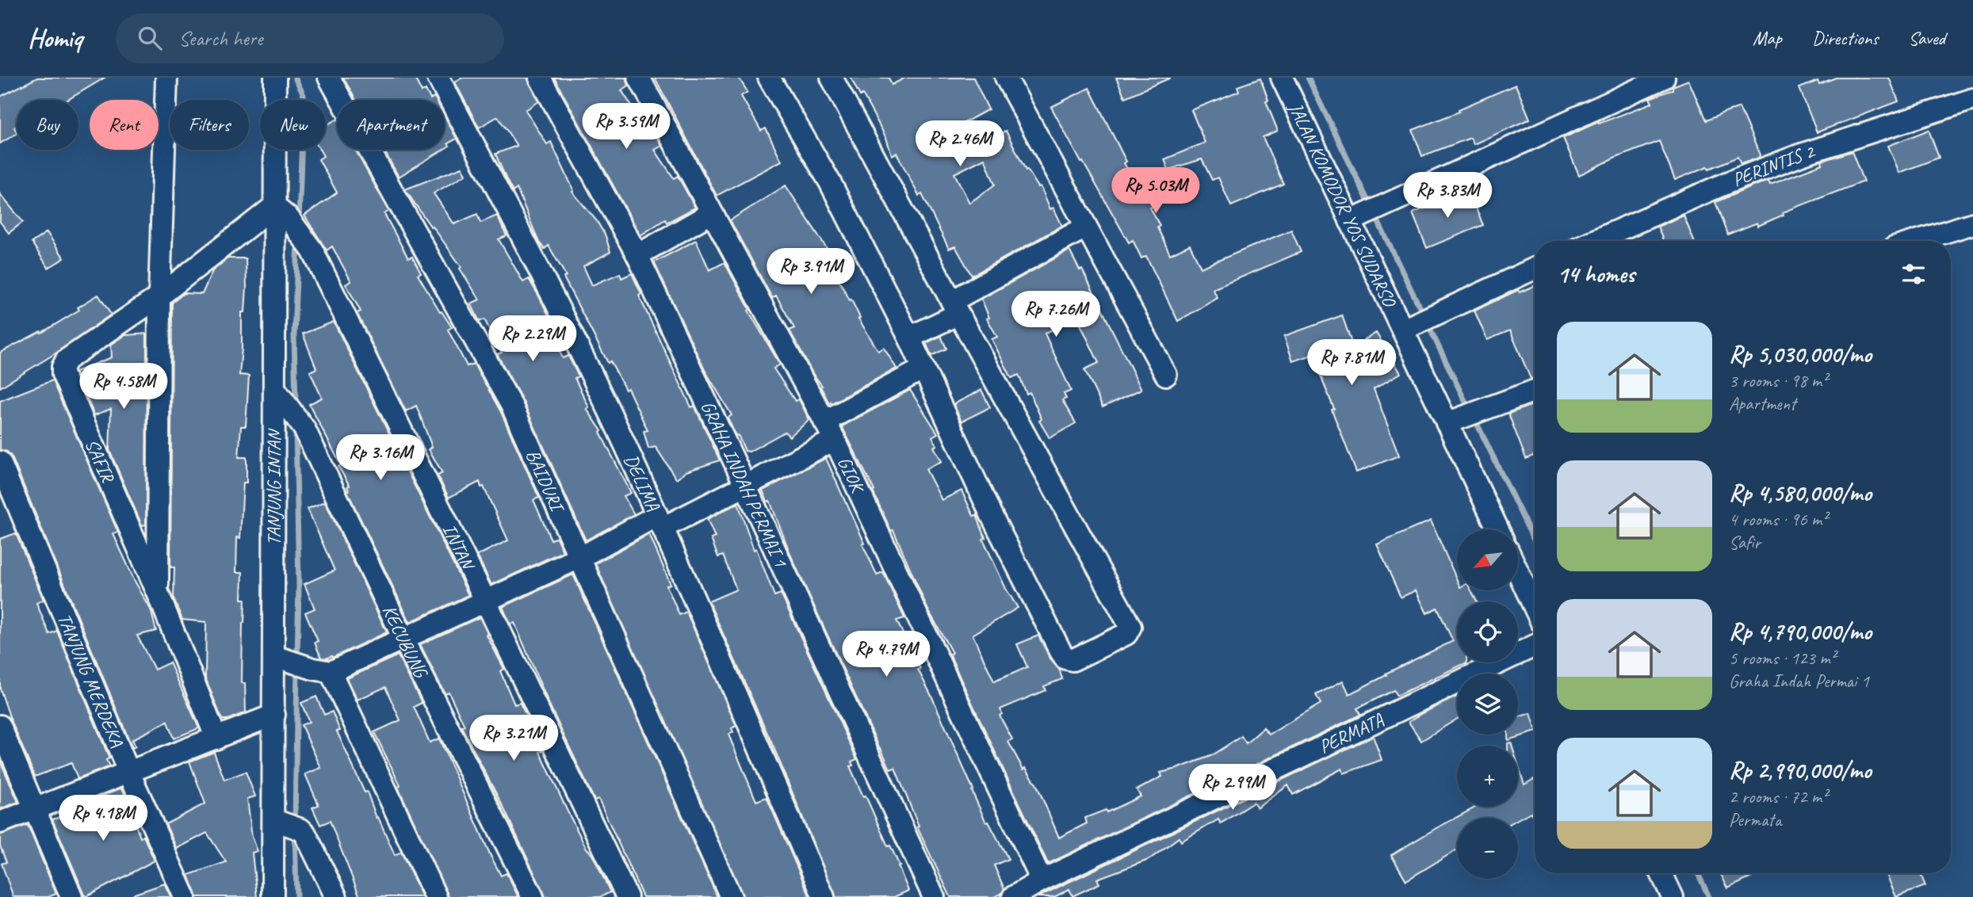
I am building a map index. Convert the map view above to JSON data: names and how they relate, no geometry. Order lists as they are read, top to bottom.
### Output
{
  "streets": {
    "street": [
      "PERINTIS 2",
      "JALAN KOMODOR YOS SUDARSO",
      "SAFIR",
      "GIOK",
      "BAIDURI",
      "DELIMA",
      "GRAHA INDAH PERMAI 1",
      "TANJUNG INTAN",
      "INTAN",
      "KECUBUNG",
      "TANJUNG MERDEKA",
      "PERMATA"
    ]
  },
  "crossings": [
    ["SAFIR", "TANJUNG INTAN"],
    ["SAFIR", "INTAN"],
    ["GIOK", "PERMATA"],
    ["TANJUNG INTAN", "INTAN"],
    ["TANJUNG INTAN", "KECUBUNG"]
  ],
  "north": "bottom left",
  "page": {
    "header": "Homiq",
    "search": "Search here",
    "nav": ["Map", "Directions", "Saved"],
    "chip": [
      "Buy",
      "Rent",
      "Filters",
      "New",
      "Apartment"
    ],
    "price": [
      "Rp 3.59M",
      "Rp 2.46M",
      "Rp 5.03M",
      "Rp 3.83M",
      "Rp 3.91M",
      "Rp 7.26M",
      "Rp 2.29M",
      "Rp 7.81M",
      "Rp 4.58M",
      "Rp 3.16M",
      "Rp 4.79M",
      "Rp 3.21M",
      "Rp 2.99M",
      "Rp 4.18M"
    ],
    "heading": "14 homes",
    "list": [
      {
        "name": "Rp 5,030,000/mo",
        "note": "3 rooms · 98 m² · Apartment"
      },
      {
        "name": "Rp 4,580,000/mo",
        "note": "4 rooms · 96 m² · Safir"
      },
      {
        "name": "Rp 4,790,000/mo",
        "note": "5 rooms · 123 m² · Graha Indah Permai 1"
      },
      {
        "name": "Rp 2,990,000/mo",
        "note": "2 rooms · 72 m² · Permata"
      }
    ],
    "map_buttons": ["+", "−"]
  }
}
